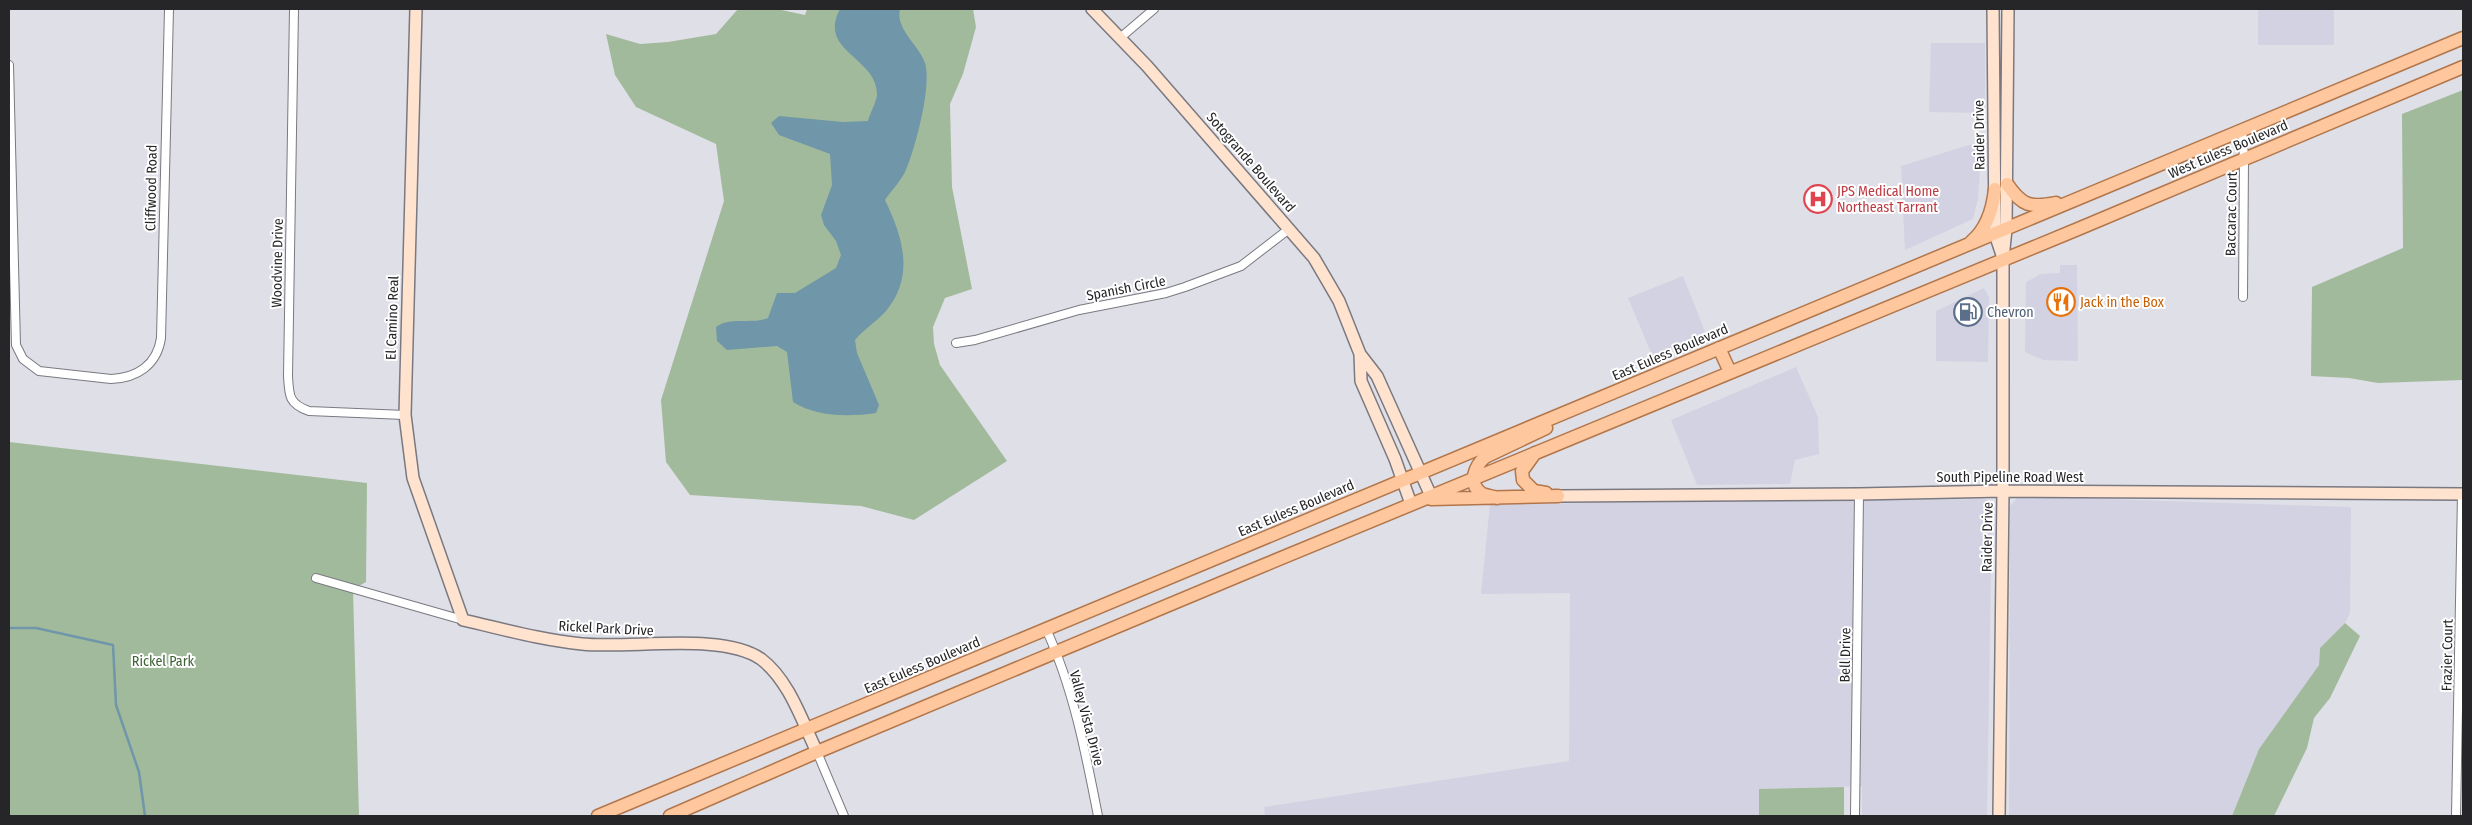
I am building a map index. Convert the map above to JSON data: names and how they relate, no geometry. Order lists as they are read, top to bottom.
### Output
{
  "streets": {
    "main road": ["West Euless Boulevard", "East Euless Boulevard"],
    "street": [
      "Raider Drive",
      "Sotogrande Boulevard",
      "Cliffwood Road",
      "Baccarac Court",
      "Woodvine Drive",
      "Spanish Circle",
      "El Camino Real",
      "South Pipeline Road West",
      "Rickel Park Drive",
      "Bell Drive",
      "Frazier Court",
      "Valley Vista Drive"
    ]
  },
  "crossings": [
    ["Raider Drive", "West Euless Boulevard"],
    ["Raider Drive", "East Euless Boulevard"],
    ["Raider Drive", "South Pipeline Road West"],
    ["West Euless Boulevard", "Baccarac Court"],
    ["West Euless Boulevard", "East Euless Boulevard"],
    ["Sotogrande Boulevard", "Spanish Circle"],
    ["Sotogrande Boulevard", "East Euless Boulevard"],
    ["Woodvine Drive", "El Camino Real"],
    ["El Camino Real", "Rickel Park Drive"],
    ["East Euless Boulevard", "Rickel Park Drive"],
    ["East Euless Boulevard", "Valley Vista Drive"],
    ["South Pipeline Road West", "Bell Drive"],
    ["South Pipeline Road West", "Frazier Court"]
  ],
  "parks": ["Rickel Park"],
  "places": {
    "hospital": ["JPS Medical Home Northeast Tarrant"],
    "restaurant": ["Jack in the Box"],
    "fuel station": ["Chevron"]
  }
}
